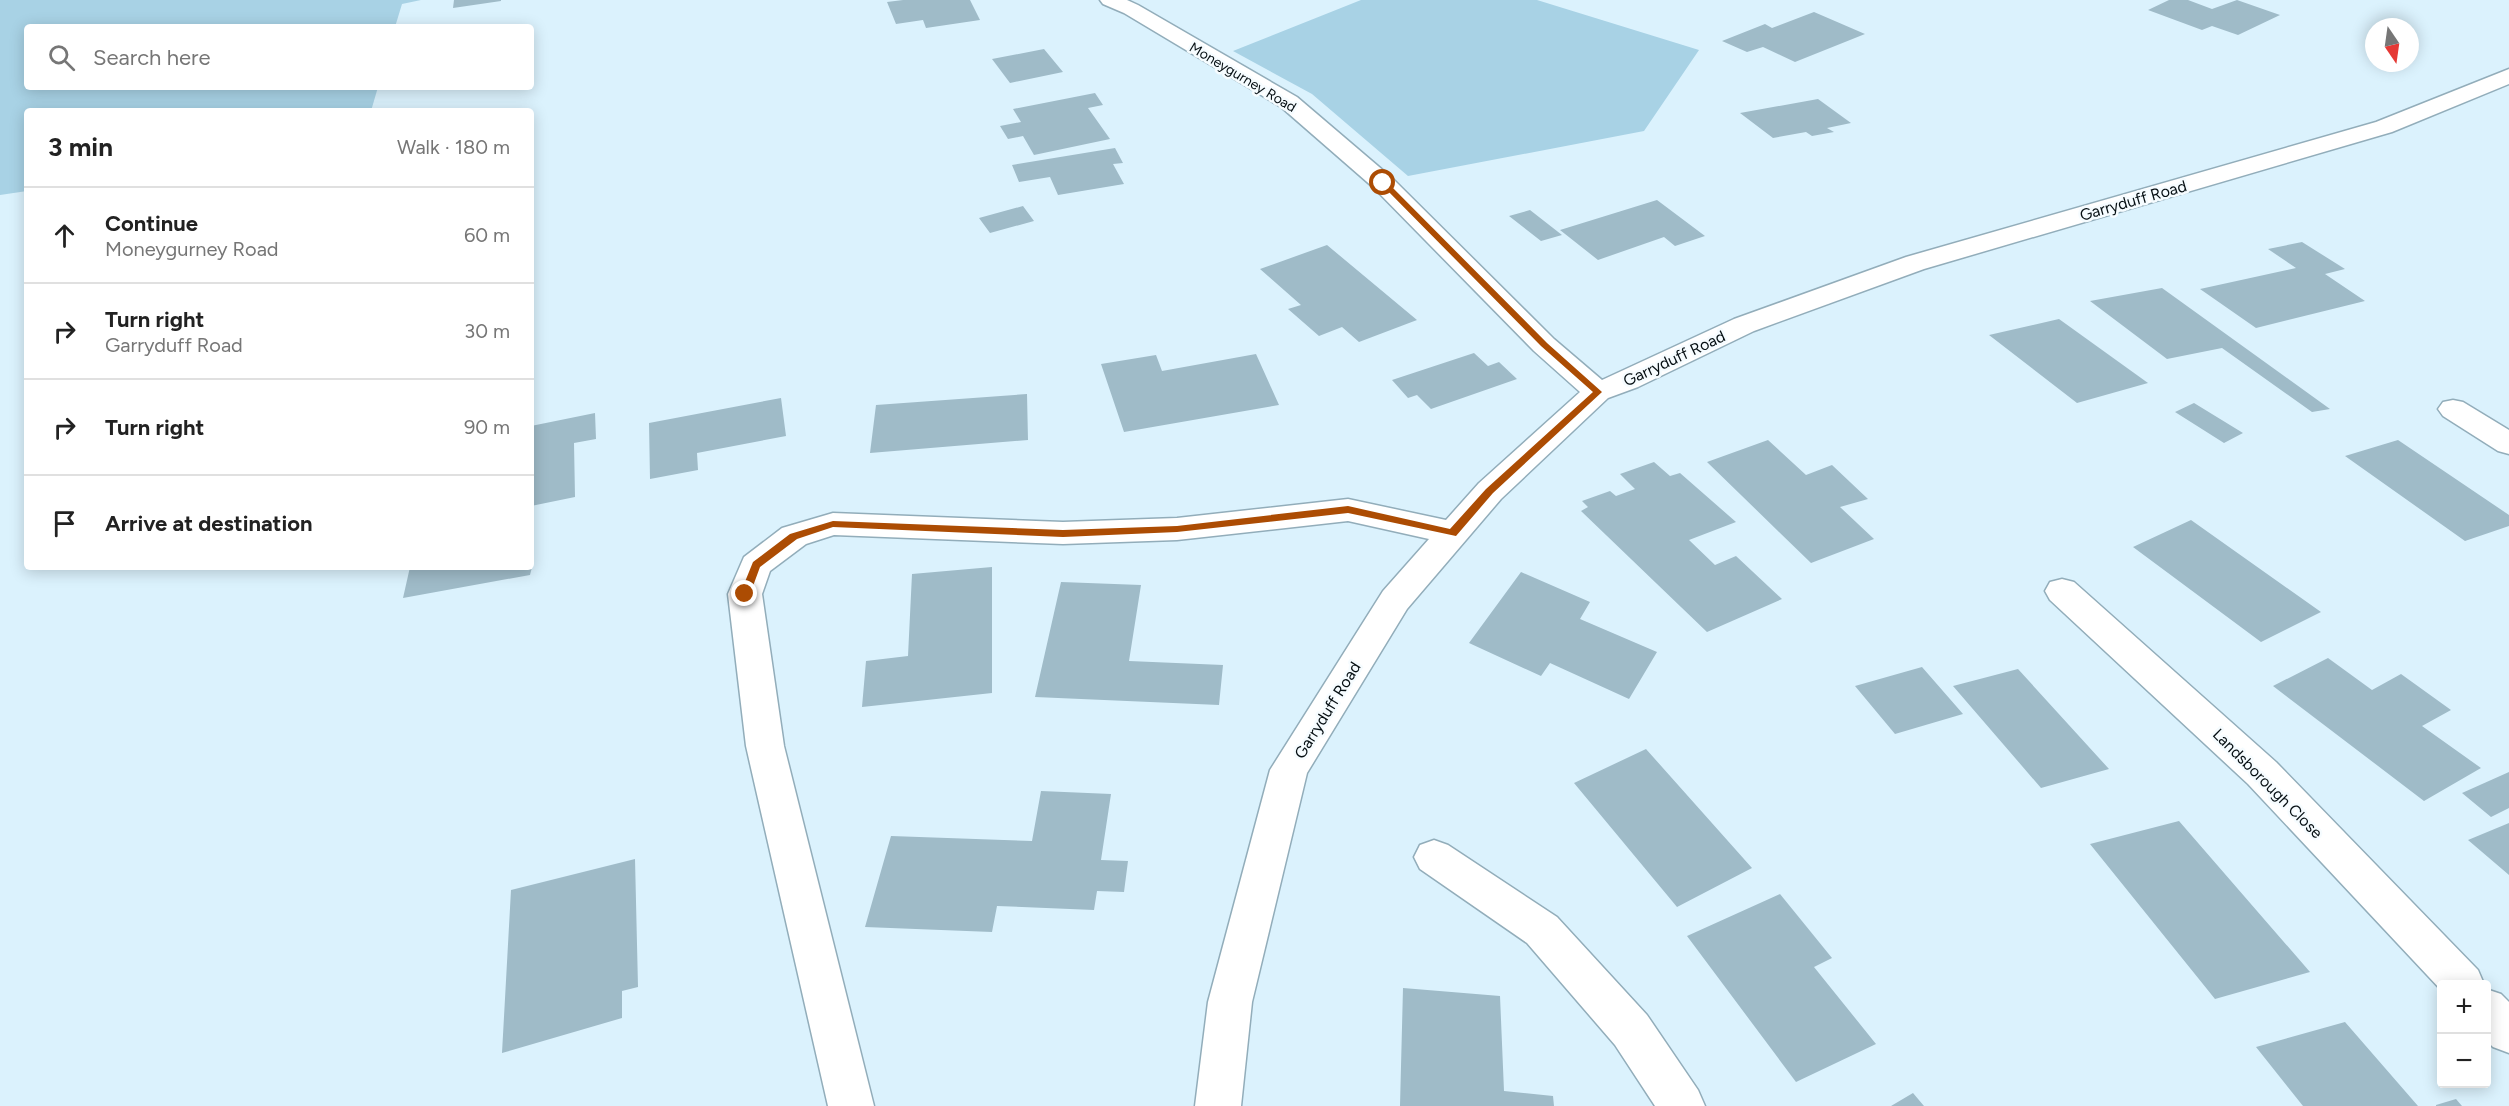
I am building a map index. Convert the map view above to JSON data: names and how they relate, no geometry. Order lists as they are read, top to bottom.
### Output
{
  "streets": {
    "street": ["Moneygurney Road", "Garryduff Road", "Landsborough Close"]
  },
  "crossings": [
    ["Moneygurney Road", "Garryduff Road"]
  ],
  "north": "bottom",
  "page": {
    "search": "Search here",
    "heading": ["3 min", "Walk · 180 m"],
    "list": [
      ["Continue", "Moneygurney Road", "60 m"],
      ["Turn right", "Garryduff Road", "30 m"],
      ["Turn right", "90 m"],
      "Arrive at destination"
    ],
    "map_buttons": ["+", "−"]
  }
}
